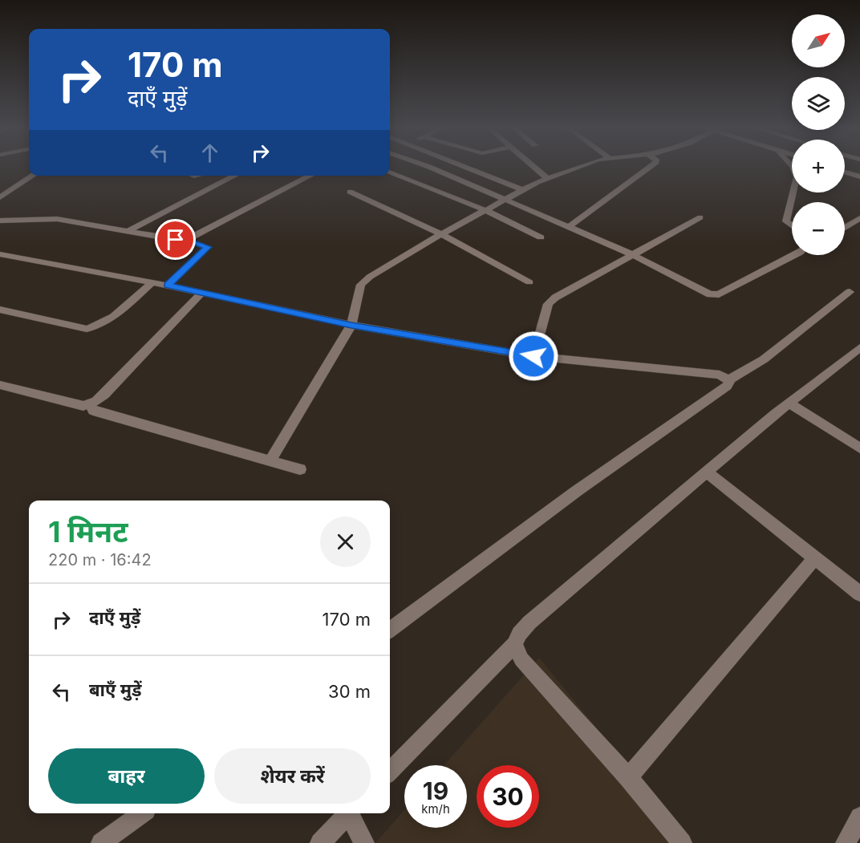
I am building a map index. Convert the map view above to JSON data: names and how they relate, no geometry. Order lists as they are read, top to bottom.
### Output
{
  "north": "top right",
  "page": {
    "map_buttons": ["+", "−"],
    "turn": ["170 m", "दाएँ मुड़ें"],
    "heading": ["1 मिनट", "220 m · 16:42"],
    "list": [
      {
        "name": "दाएँ मुड़ें",
        "value": "170 m"
      },
      {
        "name": "बाएँ मुड़ें",
        "value": "30 m"
      }
    ],
    "buttons": ["बाहर", "शेयर करें"],
    "speed": "19 km/h",
    "limit": "30"
  }
}
